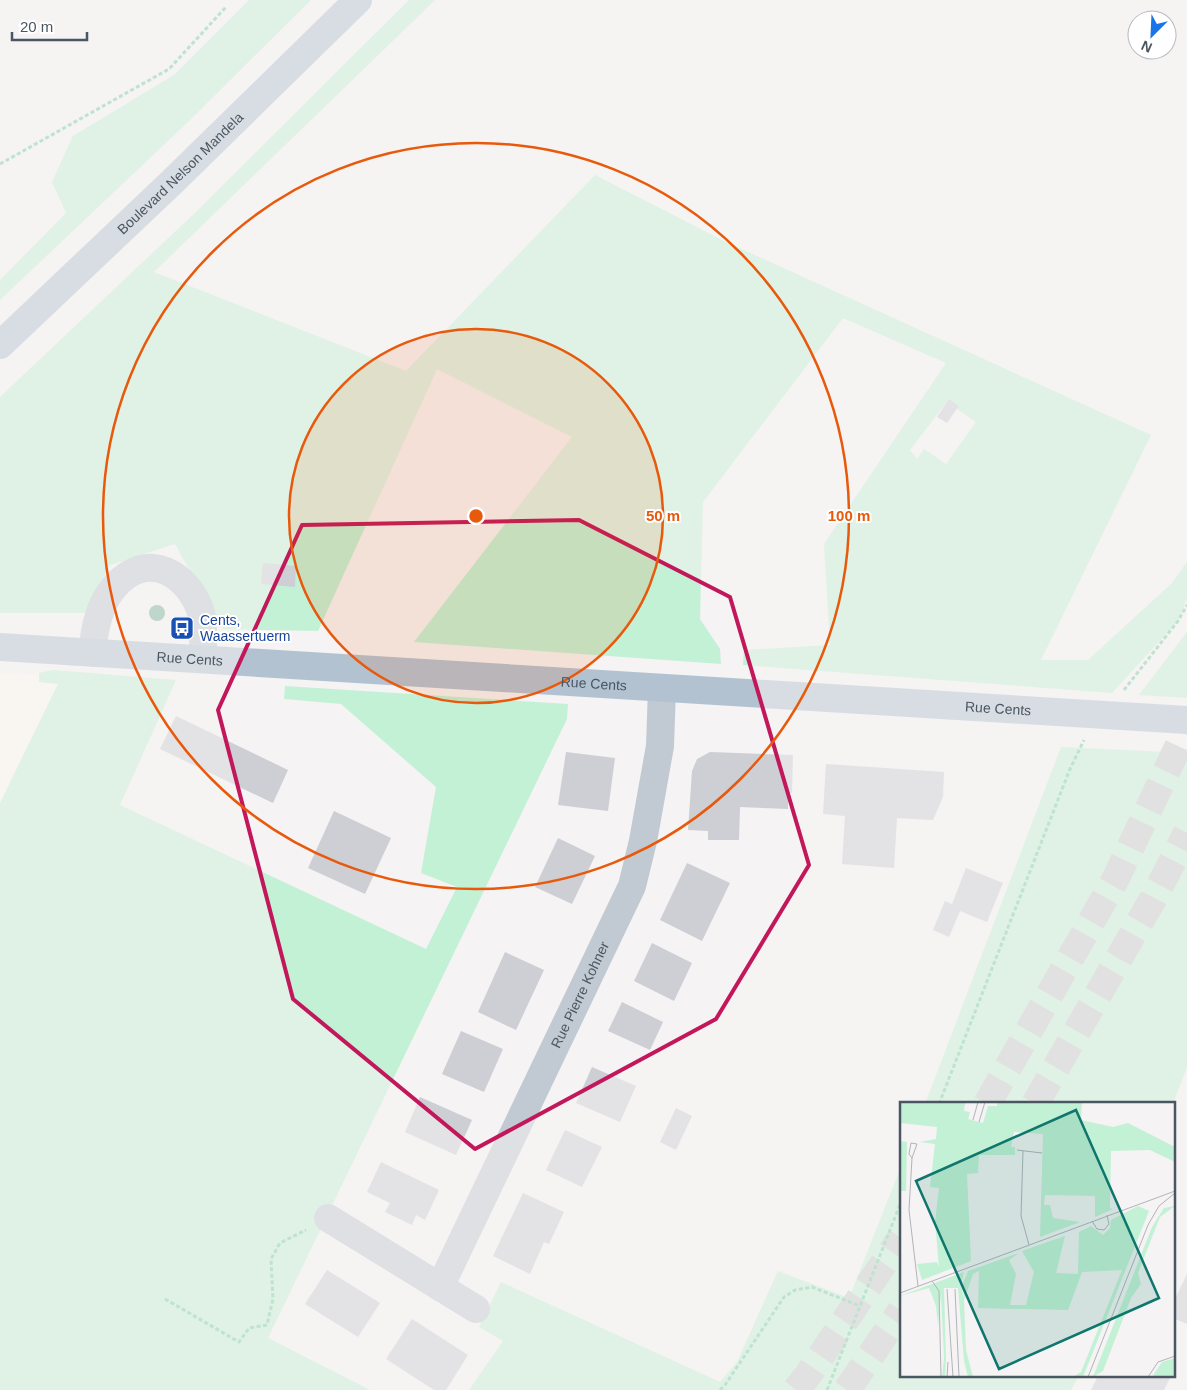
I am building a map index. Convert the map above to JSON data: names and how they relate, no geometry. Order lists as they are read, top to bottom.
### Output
{
  "streets": {
    "main road": ["Boulevard Nelson Mandela", "Rue Cents"],
    "street": ["Rue Pierre Kohner"]
  },
  "crossings": [
    ["Rue Cents", "Rue Pierre Kohner"]
  ],
  "places": {
    "bus stop": ["Cents, Waassertuerm"]
  },
  "scale_bar": "20 m",
  "north": "bottom left",
  "rings": ["50 m", "100 m"]
}
